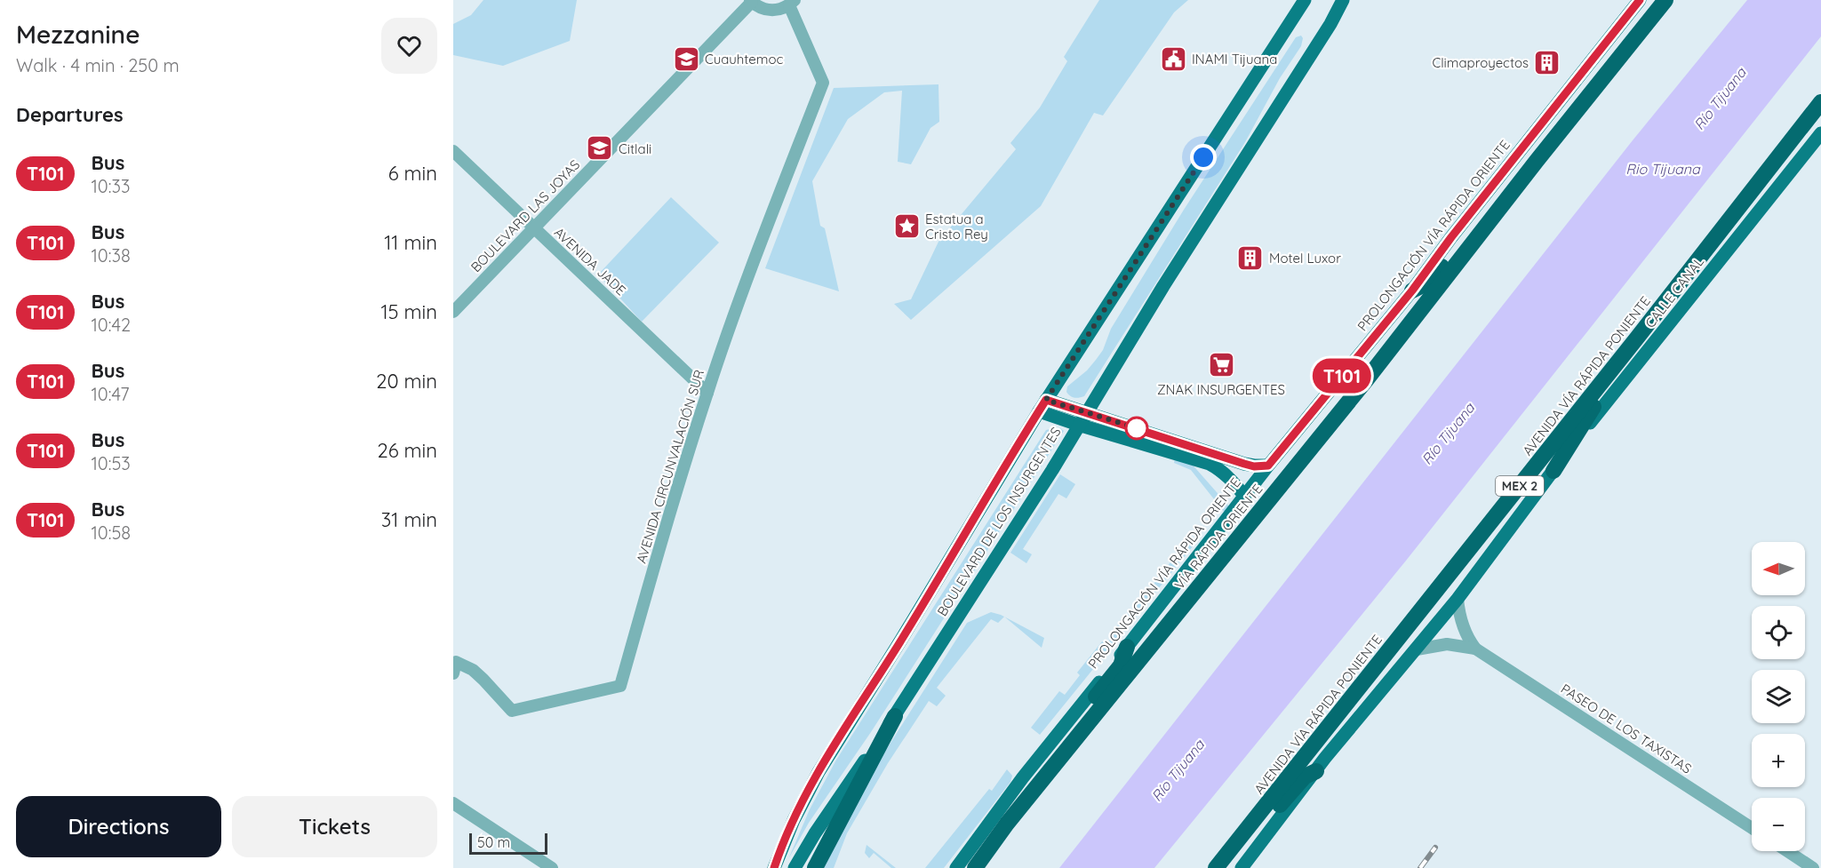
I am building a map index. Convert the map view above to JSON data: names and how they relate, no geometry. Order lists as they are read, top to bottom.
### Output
{
  "streets": {
    "highway": ["AVENIDA VÍA RÁPIDA PONIENTE", "MEX 2", "VÍA RÁPIDA ORIENTE"],
    "main road": ["PROLONGACIÓN VÍA RÁPIDA ORIENTE", "CALLE CANAL", "BOULEVARD DE LOS INSURGENTES"],
    "street": [
      "BOULEVARD LAS JOYAS",
      "AVENIDA JADE",
      "AVENIDA CIRCUNVALACIÓN SUR",
      "PASEO DE LOS TAXISTAS"
    ]
  },
  "crossings": [
    ["BOULEVARD LAS JOYAS", "AVENIDA JADE"],
    ["AVENIDA JADE", "AVENIDA CIRCUNVALACIÓN SUR"]
  ],
  "water": ["Río Tijuana", "Rio Tijuana"],
  "places": {
    "school or university": ["Cuauhtemoc", "Citlali"],
    "public building": ["INAMI Tijuana"],
    "building": ["Climaproyectos", "Motel Luxor"],
    "place": ["Estatua a Cristo Rey"],
    "supermarket": ["ZNAK INSURGENTES"]
  },
  "lines": ["bus line T101"],
  "scale_bar": "50 m",
  "north": "left",
  "page": {
    "heading": [
      ["Mezzanine", "Walk · 4 min · 250 m"],
      "Departures"
    ],
    "on_map": "T101",
    "list": [
      {
        "mark": "T101",
        "name": "Bus",
        "note": "10:33",
        "value": "6 min"
      },
      {
        "mark": "T101",
        "name": "Bus",
        "note": "10:38",
        "value": "11 min"
      },
      {
        "mark": "T101",
        "name": "Bus",
        "note": "10:42",
        "value": "15 min"
      },
      {
        "mark": "T101",
        "name": "Bus",
        "note": "10:47",
        "value": "20 min"
      },
      {
        "mark": "T101",
        "name": "Bus",
        "note": "10:53",
        "value": "26 min"
      },
      {
        "mark": "T101",
        "name": "Bus",
        "note": "10:58",
        "value": "31 min"
      }
    ],
    "map_buttons": ["+", "−"],
    "buttons": ["Directions", "Tickets"],
    "scale": "50 m"
  }
}
